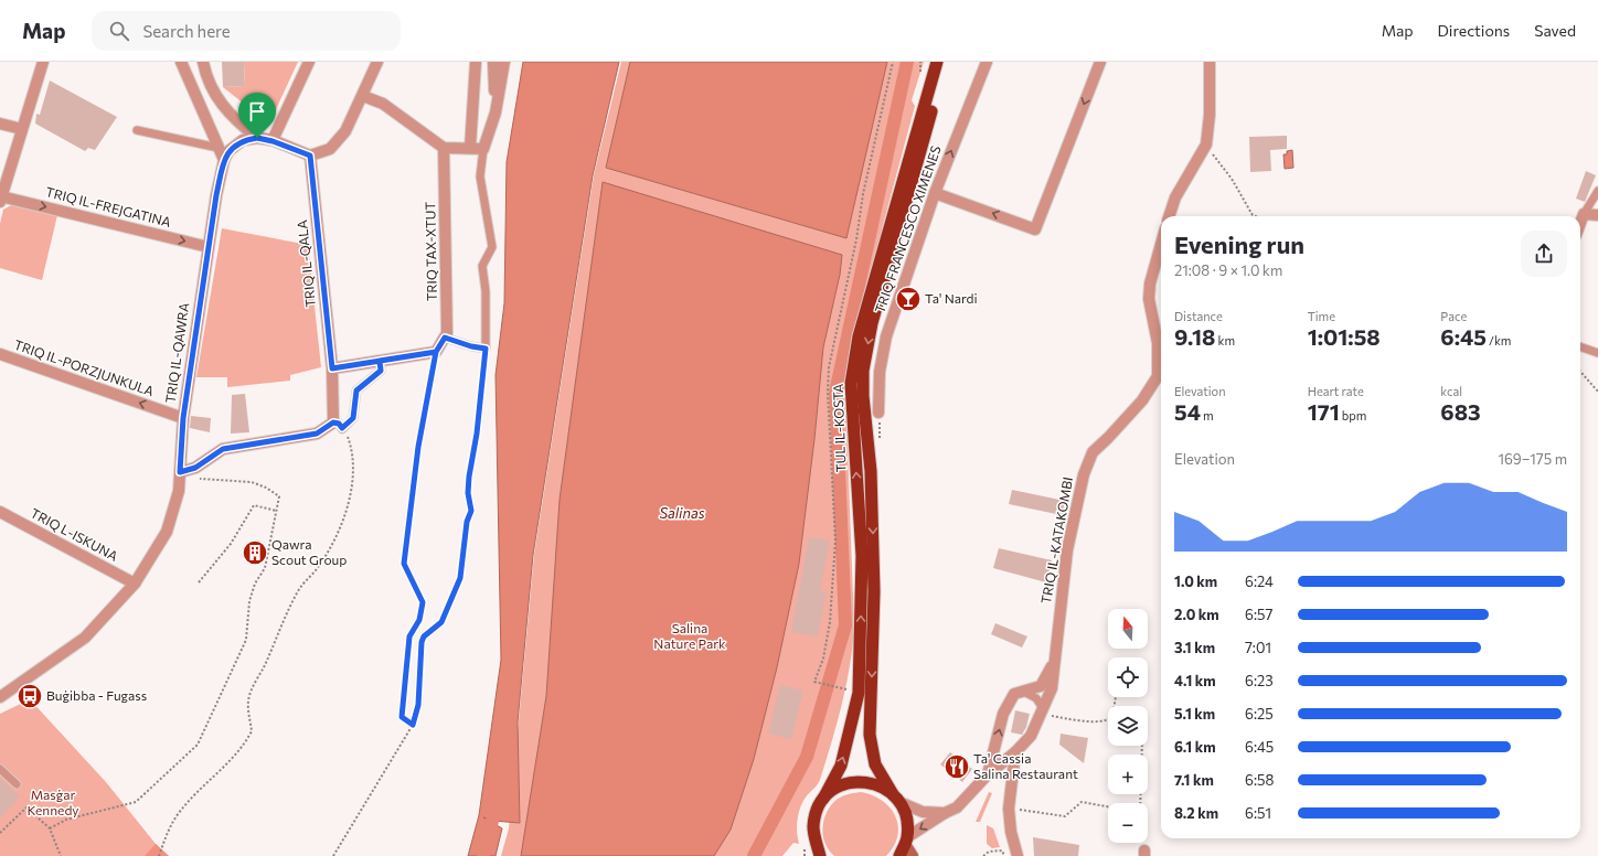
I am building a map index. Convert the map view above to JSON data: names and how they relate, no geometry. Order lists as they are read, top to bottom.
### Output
{
  "streets": {
    "highway": ["TUL IL-KOSTA"],
    "street": [
      "TRIQ IL-FREJGATINA",
      "TRIQ FRANCESCO XIMENES",
      "TRIQ TAX-XTUT",
      "TRIQ IL-QALA",
      "TRIQ IL-QAWRA",
      "TRIQ IL-PORZJUNKULA",
      "TRIQ L-ISKUNA",
      "TRIQ IL-KATAKOMBI"
    ]
  },
  "crossings": [
    ["TRIQ IL-FREJGATINA", "TRIQ IL-QAWRA"],
    ["TRIQ IL-QALA", "TRIQ IL-QAWRA"],
    ["TRIQ IL-QAWRA", "TRIQ IL-PORZJUNKULA"],
    ["TRIQ IL-QAWRA", "TRIQ L-ISKUNA"],
    ["TUL IL-KOSTA", "TRIQ IL-KATAKOMBI"]
  ],
  "one_way": ["TRIQ IL-FREJGATINA", "TRIQ FRANCESCO XIMENES", "TRIQ IL-PORZJUNKULA"],
  "water": ["Salinas"],
  "parks": ["Salina Nature Park", "Masġar Kennedy"],
  "places": {
    "bar": ["Ta' Nardi"],
    "building": ["Qawra Scout Group"],
    "bus stop": ["Buġibba - Fugass"],
    "restaurant": ["Ta' Cassia Salina Restaurant"]
  },
  "north": "top",
  "page": {
    "header": "Map",
    "search": "Search here",
    "nav": ["Map", "Directions", "Saved"],
    "heading": ["Evening run", "21:08 · 9 × 1.0 km"],
    "stats": [
      ["Distance", "9.18 km"],
      ["Time", "1:01:58"],
      ["Pace", "6:45 /km"],
      ["Elevation", "54 m"],
      ["Heart rate", "171 bpm"],
      ["kcal", "683"]
    ],
    "chart": ["Elevation", "169–175 m"],
    "list": [
      {
        "name": "1.0 km",
        "note": "6:24"
      },
      {
        "name": "2.0 km",
        "note": "6:57"
      },
      {
        "name": "3.1 km",
        "note": "7:01"
      },
      {
        "name": "4.1 km",
        "note": "6:23"
      },
      {
        "name": "5.1 km",
        "note": "6:25"
      },
      {
        "name": "6.1 km",
        "note": "6:45"
      },
      {
        "name": "7.1 km",
        "note": "6:58"
      },
      {
        "name": "8.2 km",
        "note": "6:51"
      }
    ],
    "map_buttons": ["+", "−"]
  }
}
